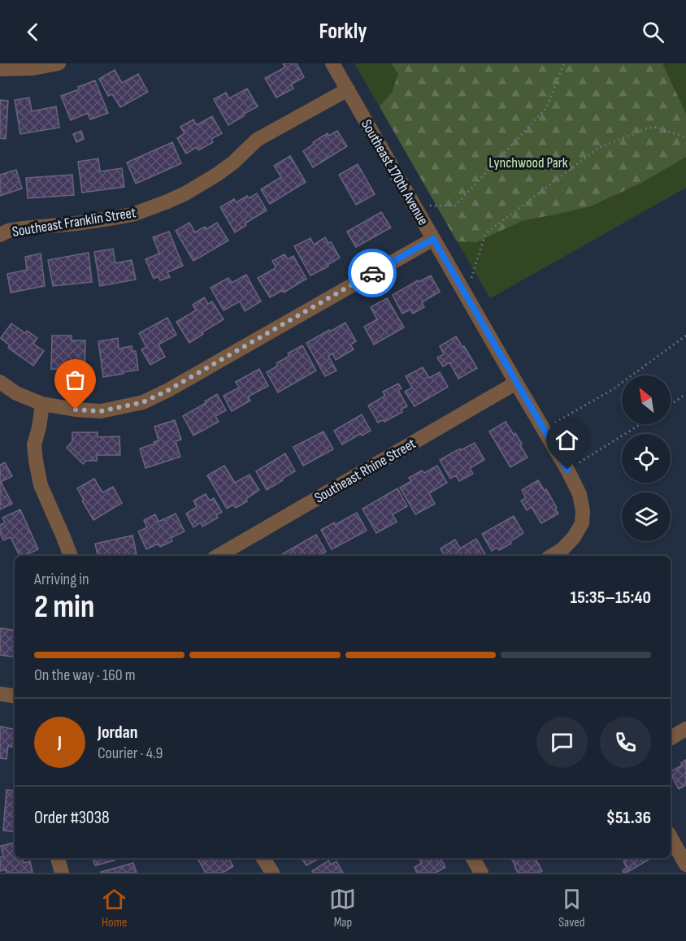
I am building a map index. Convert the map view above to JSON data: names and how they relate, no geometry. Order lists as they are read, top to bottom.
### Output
{
  "streets": {
    "street": ["Southeast 170th Avenue", "Southeast Franklin Street", "Southeast Rhine Street"]
  },
  "crossings": [
    ["Southeast 170th Avenue", "Southeast Franklin Street"],
    ["Southeast 170th Avenue", "Southeast Rhine Street"]
  ],
  "parks": ["Lynchwood Park"],
  "north": "top left",
  "page": {
    "header": "Forkly",
    "heading": ["2 min", "Arriving in", "15:35–15:40"],
    "panel": [
      "Jordan",
      "Courier · 4.9",
      "Order #3038",
      "$51.36"
    ],
    "bar": "On the way · 160 m",
    "round": "J",
    "tabs": ["Home", "Map", "Saved"]
  }
}
